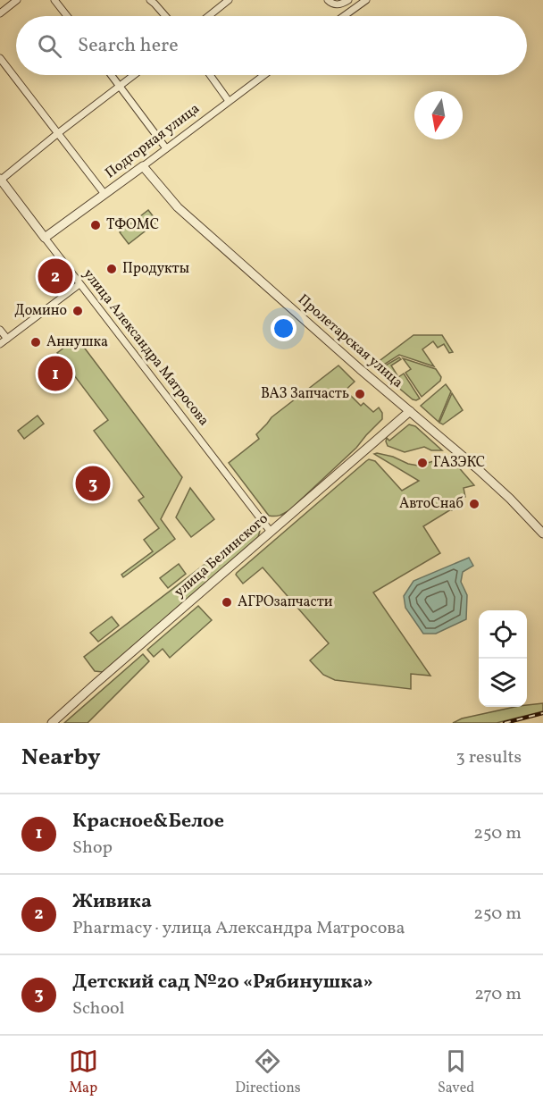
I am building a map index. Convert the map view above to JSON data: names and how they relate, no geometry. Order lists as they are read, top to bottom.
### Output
{
  "streets": {
    "street": [
      "Подгорная улица",
      "Пролетарская улица",
      "улица Александра Матросова",
      "улица Белинского"
    ]
  },
  "crossings": [
    ["Подгорная улица", "Пролетарская улица"],
    ["Подгорная улица", "улица Александра Матросова"],
    ["Пролетарская улица", "улица Белинского"],
    ["улица Александра Матросова", "улица Белинского"]
  ],
  "places": [
    "ТФОМС",
    "Продукты",
    "Домино",
    "Аннушка",
    "ВАЗ Запчасть",
    "ГАЗЭКС",
    "АвтоСнаб",
    "АГРОзапчасти"
  ],
  "north": "bottom",
  "page": {
    "search": "Search here",
    "pins": ["2", "1", "3"],
    "heading": ["Nearby", "3 results"],
    "list": [
      {
        "mark": "1",
        "name": "Красное&Белое",
        "note": "Shop",
        "value": "250 m"
      },
      {
        "mark": "2",
        "name": "Живика",
        "note": "Pharmacy · улица Александра Матросова",
        "value": "250 m"
      },
      {
        "mark": "3",
        "name": "Детский сад №20 «Рябинушка»",
        "note": "School",
        "value": "270 m"
      }
    ],
    "nav": ["Map", "Directions", "Saved"]
  }
}
